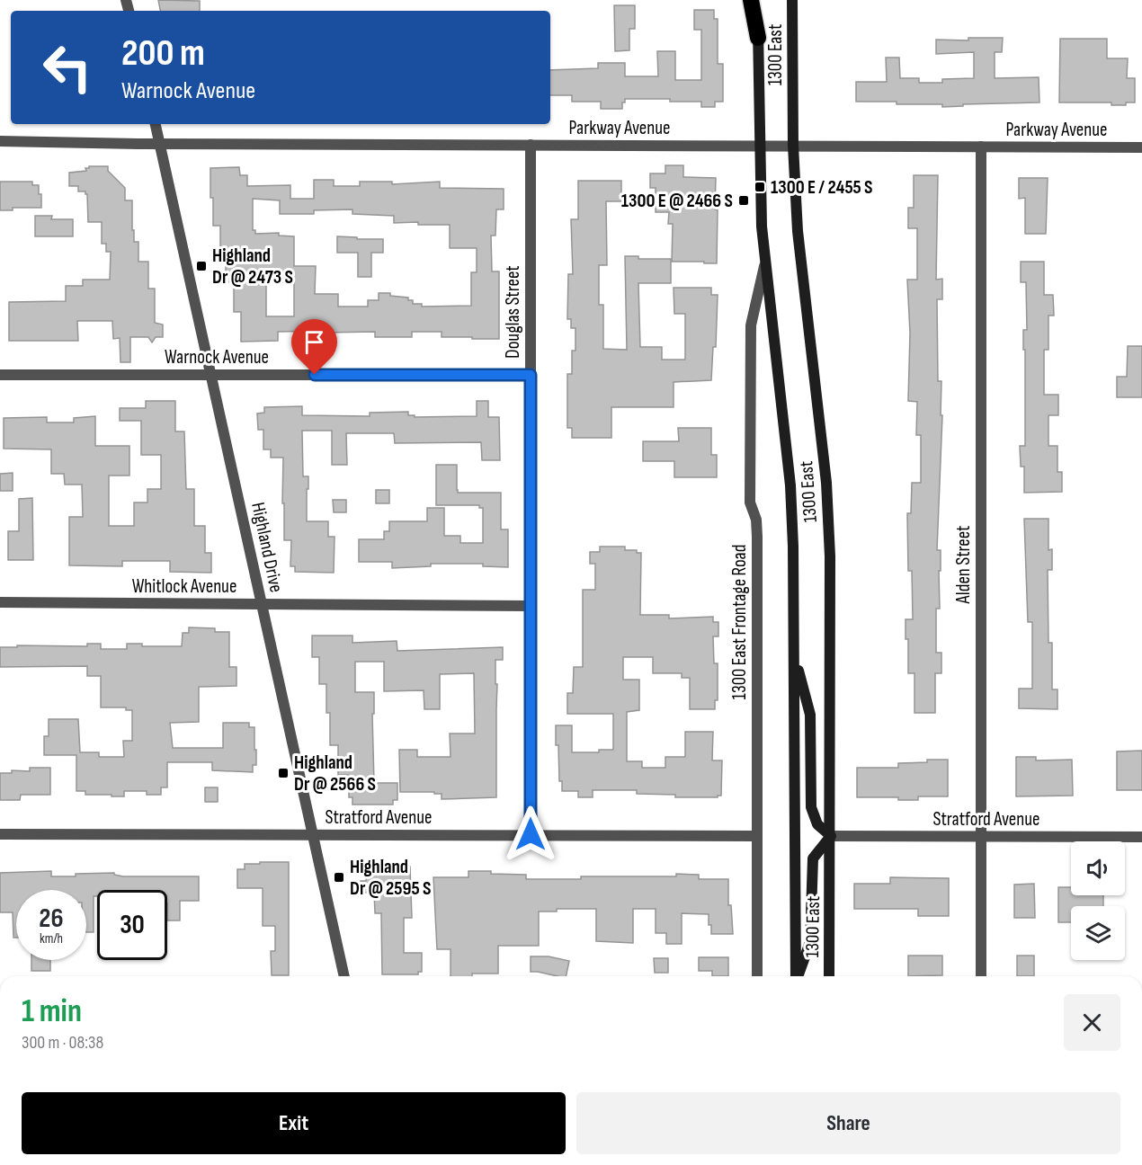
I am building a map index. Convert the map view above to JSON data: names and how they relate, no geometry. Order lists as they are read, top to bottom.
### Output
{
  "streets": {
    "main road": ["1300 East"],
    "street": [
      "Parkway Avenue",
      "Douglas Street",
      "Warnock Avenue",
      "Highland Drive",
      "Alden Street",
      "Whitlock Avenue",
      "1300 East Frontage Road",
      "Stratford Avenue"
    ]
  },
  "crossings": [
    ["1300 East", "Parkway Avenue"],
    ["1300 East", "1300 East Frontage Road"],
    ["1300 East", "Stratford Avenue"],
    ["Parkway Avenue", "Douglas Street"],
    ["Parkway Avenue", "Highland Drive"],
    ["Parkway Avenue", "Alden Street"],
    ["Douglas Street", "Warnock Avenue"],
    ["Douglas Street", "Whitlock Avenue"],
    ["Douglas Street", "Stratford Avenue"],
    ["Warnock Avenue", "Highland Drive"],
    ["Highland Drive", "Whitlock Avenue"],
    ["Highland Drive", "Stratford Avenue"],
    ["Alden Street", "Stratford Avenue"],
    ["1300 East Frontage Road", "Stratford Avenue"]
  ],
  "places": {
    "transit": [
      "1300 E / 2455 S",
      "1300 E @ 2466 S",
      "Highland Dr @ 2473 S",
      "Highland Dr @ 2566 S",
      "Highland Dr @ 2595 S"
    ]
  },
  "page": {
    "turn": ["200 m", "Warnock Avenue"],
    "speed": "26 km/h",
    "limit": "30",
    "heading": ["1 min", "300 m · 08:38"],
    "buttons": ["Exit", "Share"]
  }
}
